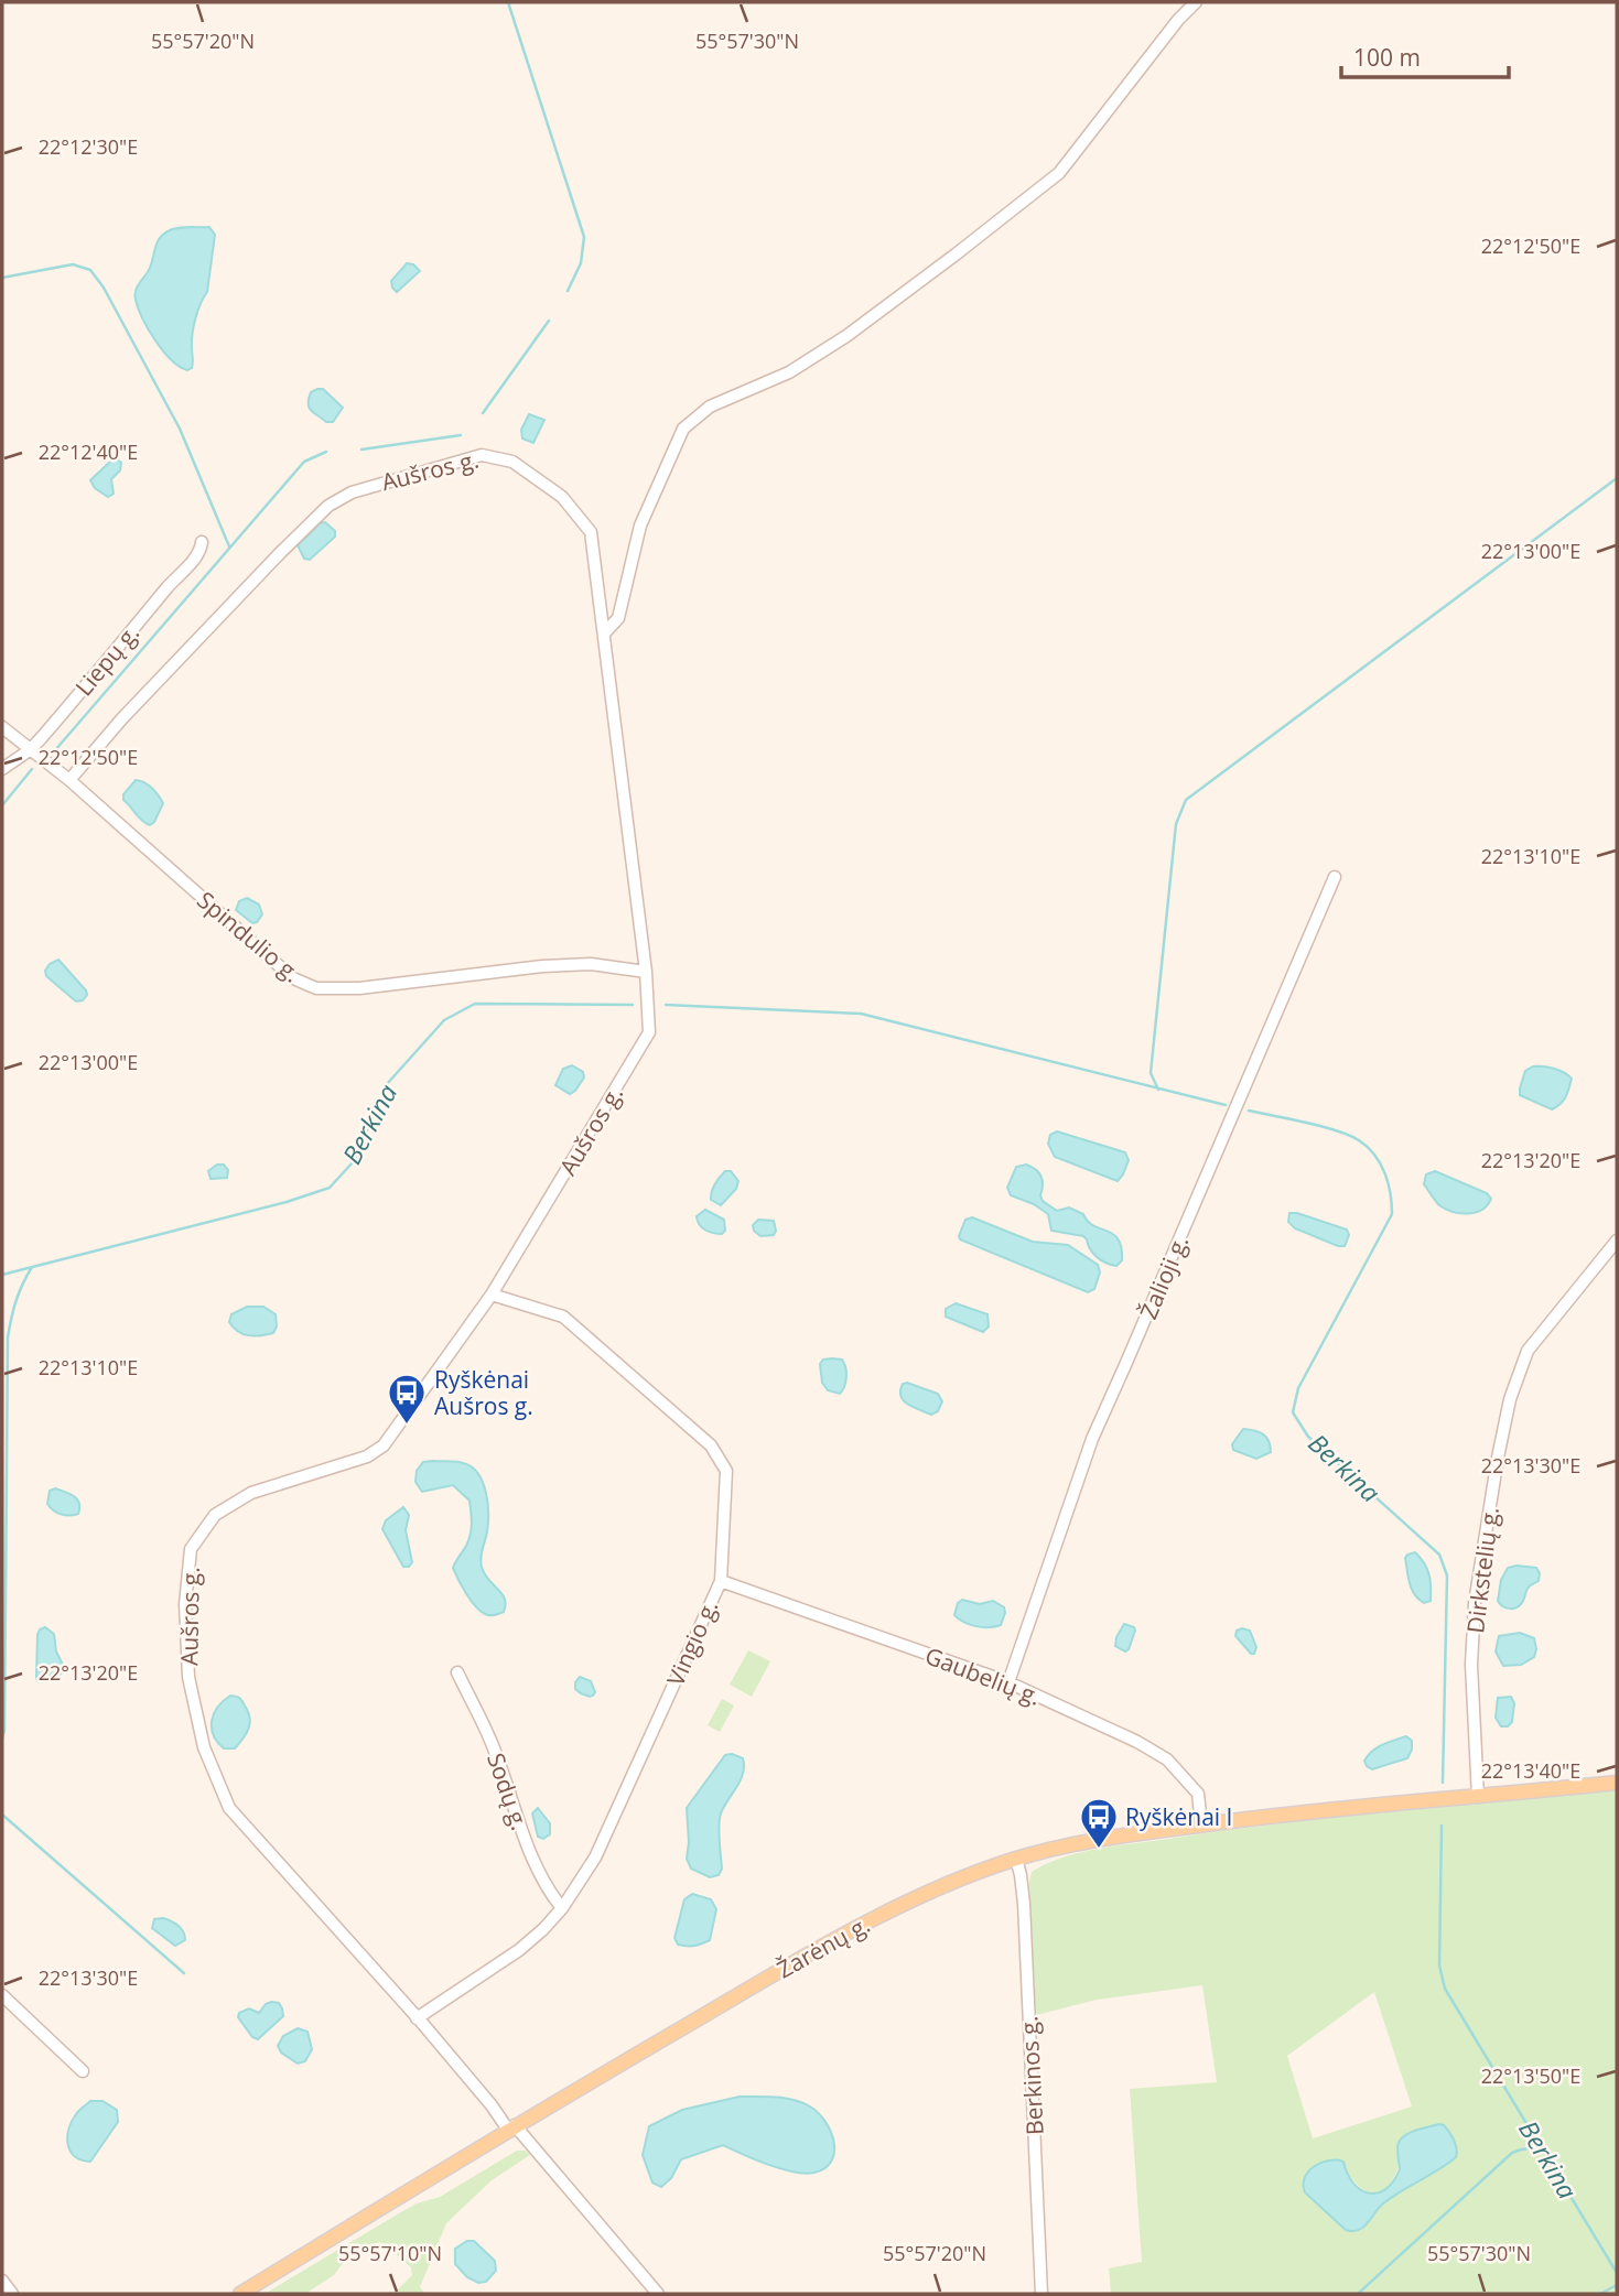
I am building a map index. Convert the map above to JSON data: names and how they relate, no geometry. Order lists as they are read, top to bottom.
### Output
{
  "streets": {
    "main road": ["Žarėnų g."],
    "street": [
      "Aušros g.",
      "Liepų g.",
      "Spindulio g.",
      "Žalioji g.",
      "Dirkstelių g.",
      "Vingio g.",
      "Gaubelių g.",
      "Sodų g.",
      "Berkinos g."
    ]
  },
  "crossings": [
    ["Aušros g.", "Spindulio g."],
    ["Aušros g.", "Vingio g."],
    ["Aušros g.", "Žarėnų g."],
    ["Liepų g.", "Spindulio g."],
    ["Žalioji g.", "Gaubelių g."],
    ["Dirkstelių g.", "Žarėnų g."],
    ["Vingio g.", "Gaubelių g."],
    ["Vingio g.", "Sodų g."],
    ["Gaubelių g.", "Žarėnų g."],
    ["Žarėnų g.", "Berkinos g."]
  ],
  "water": ["Berkina"],
  "places": {
    "bus stop": ["Ryškėnai Aušros g.", "Ryškėnai I"]
  },
  "scale_bar": "100 m",
  "coordinates": [
    "55°57'20\"N",
    "55°57'30\"N",
    "22°12'30\"E",
    "22°12'50\"E",
    "22°12'40\"E",
    "22°13'00\"E",
    "22°13'10\"E",
    "22°13'20\"E",
    "22°13'30\"E",
    "22°13'40\"E",
    "22°13'50\"E",
    "55°57'10\"N"
  ]
}
